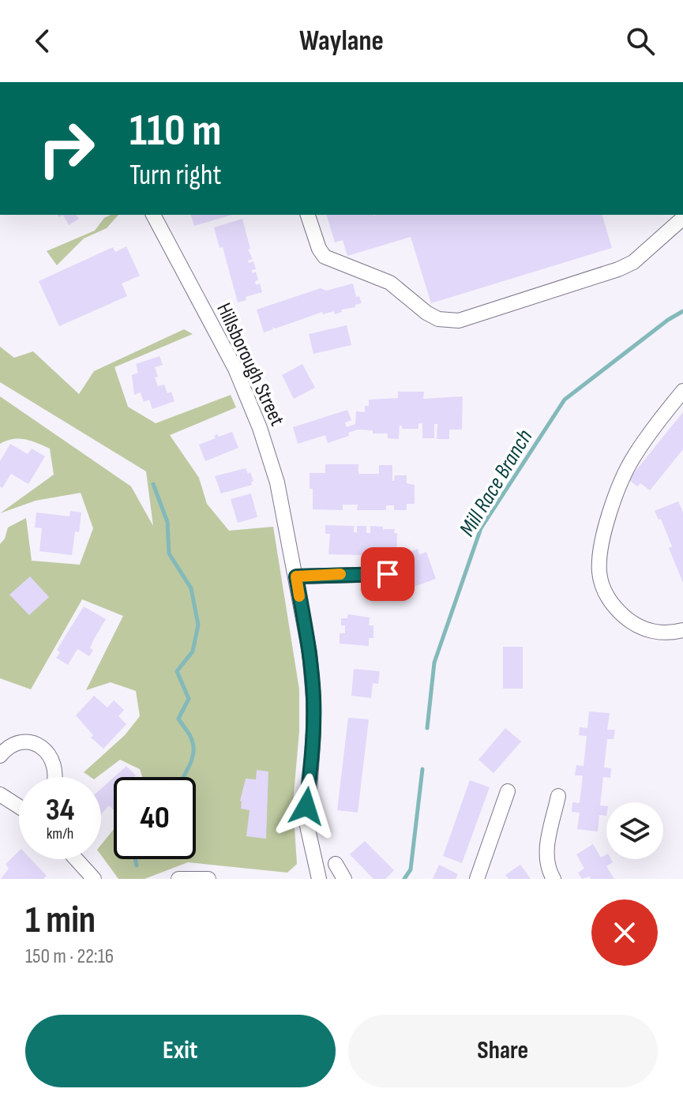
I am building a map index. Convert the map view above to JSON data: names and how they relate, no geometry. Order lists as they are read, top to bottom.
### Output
{
  "streets": {
    "street": ["Hillsborough Street"]
  },
  "water": ["Mill Race Branch"],
  "page": {
    "header": "Waylane",
    "turn": ["110 m", "Turn right"],
    "speed": "34 km/h",
    "limit": "40",
    "heading": ["1 min", "150 m · 22:16"],
    "buttons": ["Exit", "Share"]
  }
}
